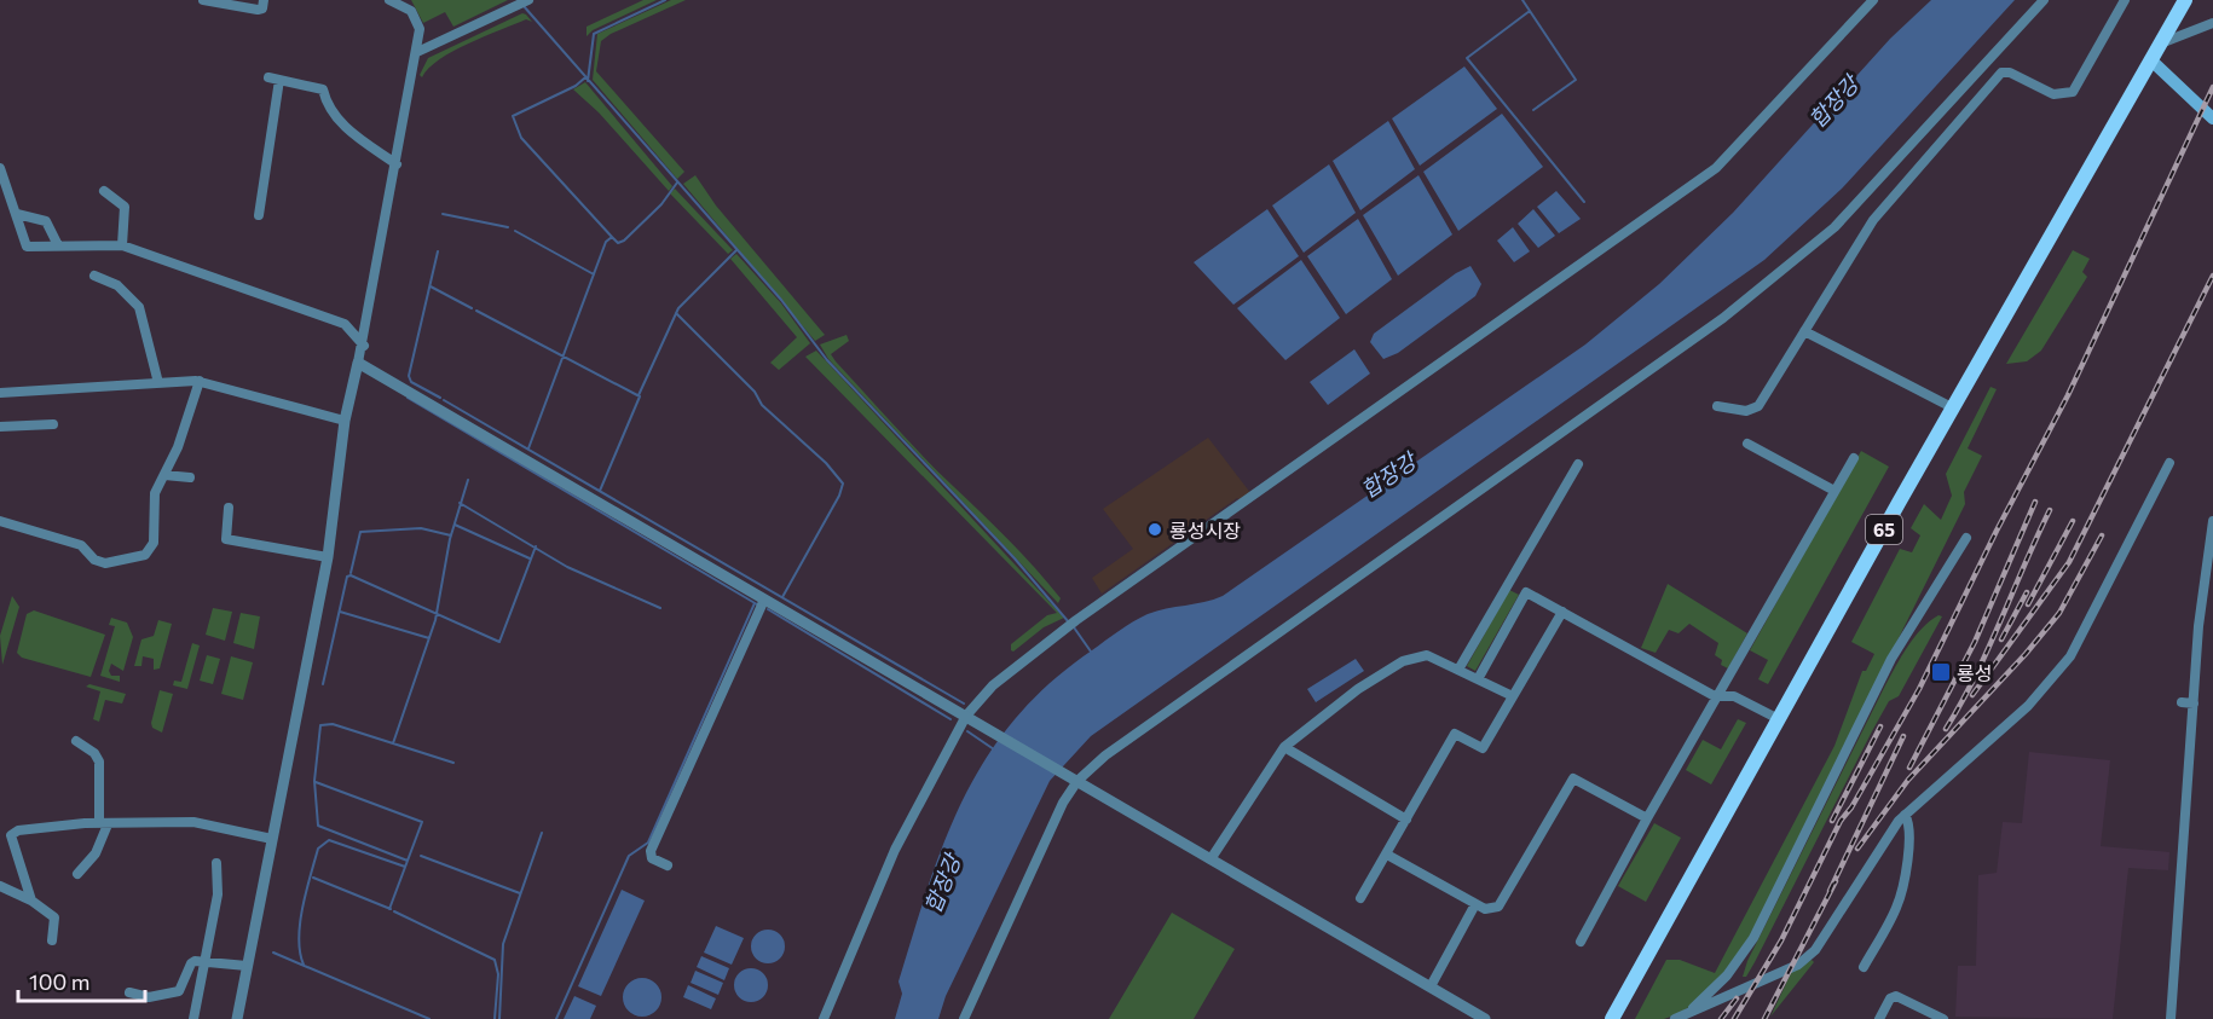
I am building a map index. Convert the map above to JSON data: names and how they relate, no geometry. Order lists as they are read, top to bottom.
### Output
{
  "streets": {
    "main road": ["65"]
  },
  "water": ["합장강"],
  "places": {
    "other": ["룡성시장"],
    "transit": ["룡성"]
  },
  "scale_bar": "100 m"
}
